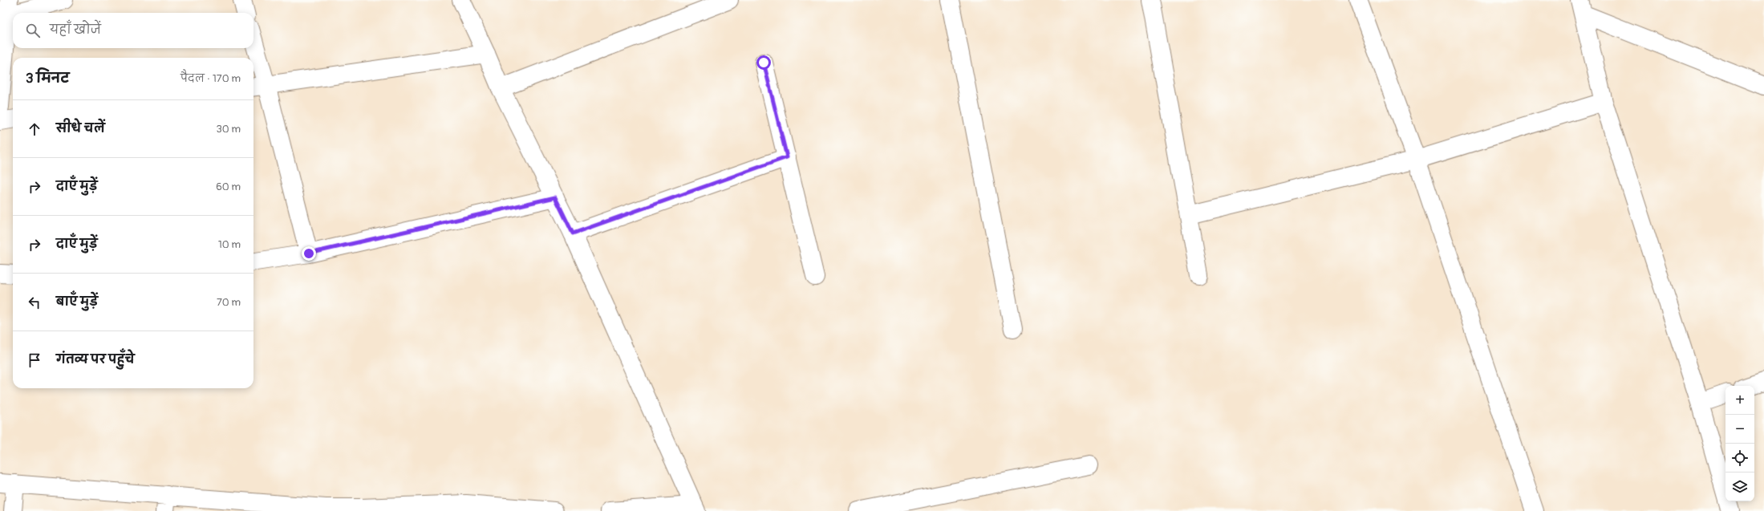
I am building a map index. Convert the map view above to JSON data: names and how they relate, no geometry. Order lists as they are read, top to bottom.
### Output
{
  "page": {
    "search": "यहाँ खोजें",
    "heading": ["3 मिनट", "पैदल · 170 m"],
    "list": [
      ["सीधे चलें", "30 m"],
      ["दाएँ मुड़ें", "60 m"],
      ["दाएँ मुड़ें", "10 m"],
      ["बाएँ मुड़ें", "70 m"],
      "गंतव्य पर पहुँचे"
    ],
    "map_buttons": ["+", "−"]
  }
}
